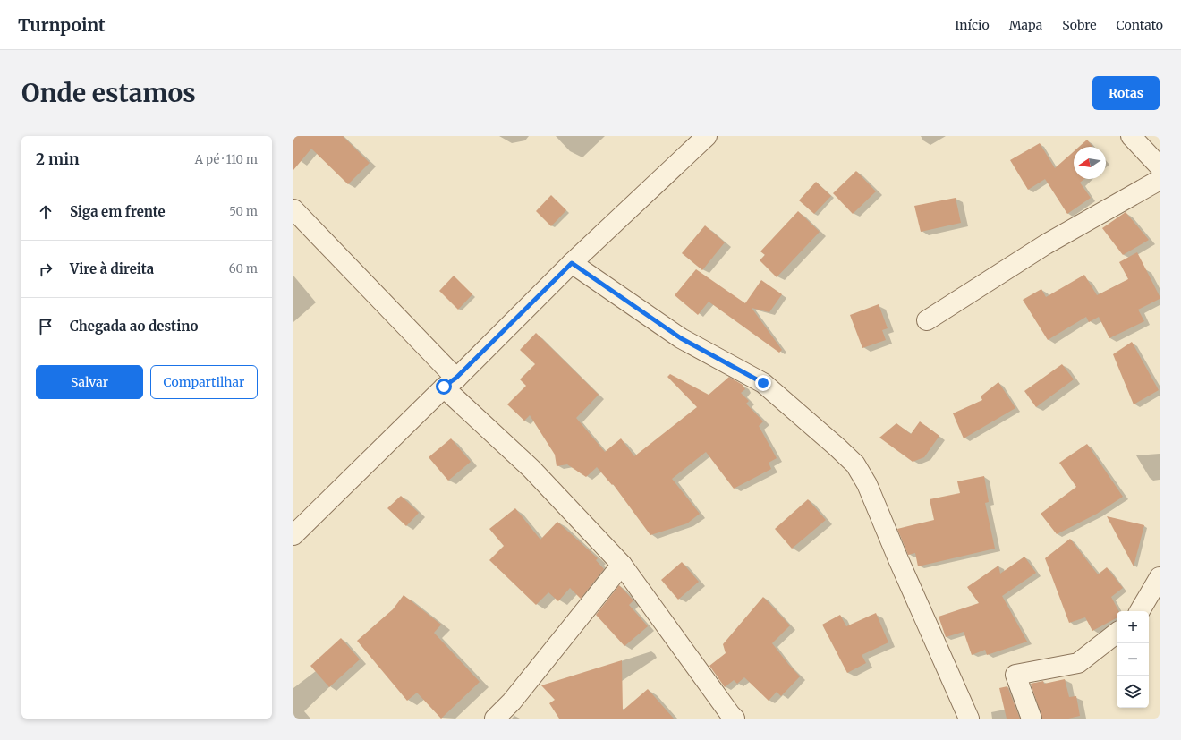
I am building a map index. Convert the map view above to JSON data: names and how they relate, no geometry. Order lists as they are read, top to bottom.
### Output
{
  "north": "left",
  "page": {
    "header": "Turnpoint",
    "nav": [
      "Início",
      "Mapa",
      "Sobre",
      "Contato"
    ],
    "buttons": [
      "Rotas",
      ["Salvar", "Compartilhar"]
    ],
    "title": "Onde estamos",
    "heading": ["2 min", "A pé · 110 m"],
    "list": [
      ["Siga em frente", "50 m"],
      ["Vire à direita", "60 m"],
      "Chegada ao destino"
    ],
    "map_buttons": ["+", "−"]
  }
}
